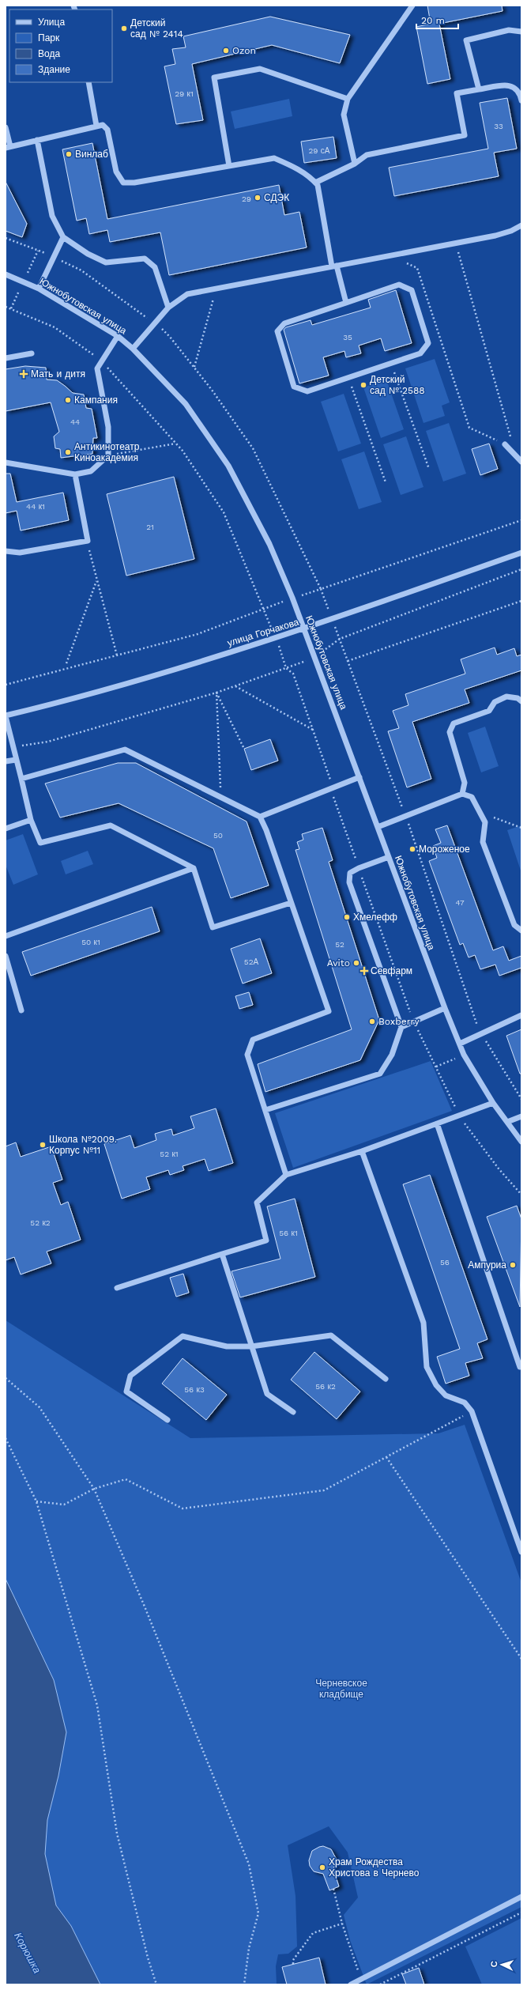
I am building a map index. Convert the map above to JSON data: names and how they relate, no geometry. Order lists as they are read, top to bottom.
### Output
{
  "streets": {
    "street": ["Южнобутовская улица", "улица Горчакова"]
  },
  "crossings": [
    ["Южнобутовская улица", "улица Горчакова"]
  ],
  "water": ["Корюшка"],
  "parks": ["Черневское кладбище"],
  "places": {
    "other": [
      "Детский сад № 2414",
      "Ozon",
      "Винлаб",
      "СДЭК",
      "Детский сад № 2588",
      "Кампания",
      "Антикинотеатр Киноакадемия",
      "Мороженое",
      "Хмелефф",
      "Avito",
      "Boxberry",
      "Школа №2009. Корпус №11",
      "Ампуриа",
      "Храм Рождества Христова в Чернево"
    ],
    "health": ["Мать и дитя", "Севфарм"]
  },
  "house_numbers": [
    "29 к1",
    "33",
    "29 сА",
    "29",
    "35",
    "44",
    "44 к1",
    "21",
    "50",
    "47",
    "50 к1",
    "52",
    "52А",
    "52 к1",
    "52 к2",
    "56 к1",
    "56",
    "56 к2",
    "56 к3"
  ],
  "legend": [
    "Улица",
    "Парк",
    "Вода",
    "Здание"
  ],
  "scale_bar": "20 m",
  "north": "left"
}
